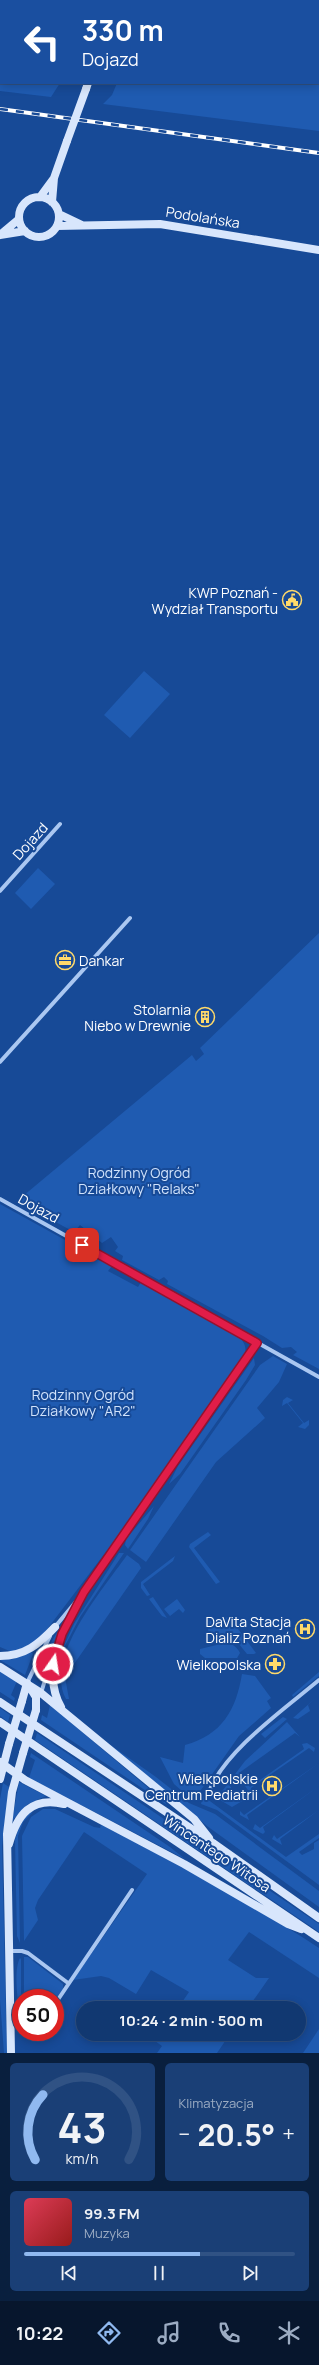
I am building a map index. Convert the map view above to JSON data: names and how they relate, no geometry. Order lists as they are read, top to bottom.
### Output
{
  "streets": {
    "main road": ["Podolańska", "Wincentego Witosa"],
    "street": ["Dojazd"]
  },
  "parks": ["Rodzinny Ogród Działkowy \"Relaks\"", "Rodzinny Ogród Działkowy \"AR2\""],
  "places": {
    "public building": ["KWP Poznań - Wydział Transportu"],
    "office": ["Dankar"],
    "building": ["Stolarnia Niebo w Drewnie"],
    "hospital": ["DaVita Stacja Dializ Poznań", "Wielkpolskie Centrum Pediatrii"],
    "pharmacy": ["Wielkopolska"]
  },
  "page": {
    "turn": ["330 m", "Dojazd"],
    "limit": "50",
    "trip": "10:24 · 2 min · 500 m",
    "tile": "Klimatyzacja",
    "heat": ["−", "20.5°", "+"],
    "song": ["99.3 FM", "Muzyka"],
    "tabs": "10:22",
    "gauge": ["43", "km/h"]
  }
}
